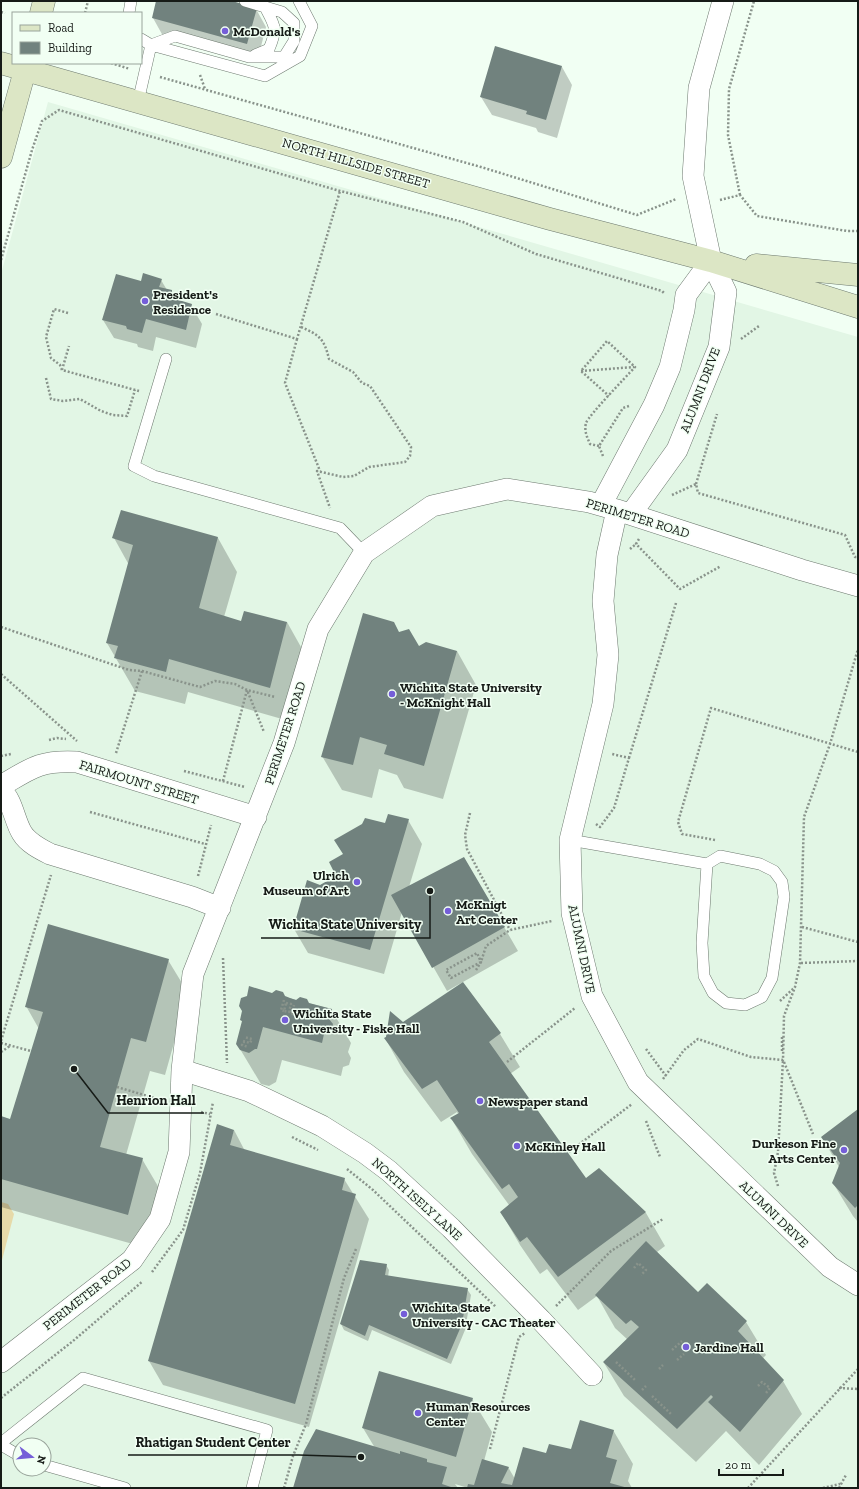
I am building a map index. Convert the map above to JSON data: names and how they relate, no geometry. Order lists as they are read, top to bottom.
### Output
{
  "streets": {
    "main road": ["NORTH HILLSIDE STREET"],
    "street": [
      "ALUMNI DRIVE",
      "PERIMETER ROAD",
      "FAIRMOUNT STREET",
      "NORTH ISELY LANE"
    ]
  },
  "crossings": [
    ["NORTH HILLSIDE STREET", "ALUMNI DRIVE"],
    ["ALUMNI DRIVE", "PERIMETER ROAD"],
    ["PERIMETER ROAD", "FAIRMOUNT STREET"],
    ["PERIMETER ROAD", "NORTH ISELY LANE"]
  ],
  "places": [
    "McDonald's",
    "President's Residence",
    "Wichita State University - McKnight Hall",
    "Ulrich Museum of Art",
    "Wichita State University",
    "McKnigt Art Center",
    "Wichita State University - Fiske Hall",
    "Henrion Hall",
    "Newspaper stand",
    "McKinley Hall",
    "Durkeson Fine Arts Center",
    "Wichita State University - CAC Theater",
    "Jardine Hall",
    "Human Resources Center",
    "Rhatigan Student Center"
  ],
  "legend": ["Road", "Building"],
  "scale_bar": "20 m",
  "north": "right"
}
